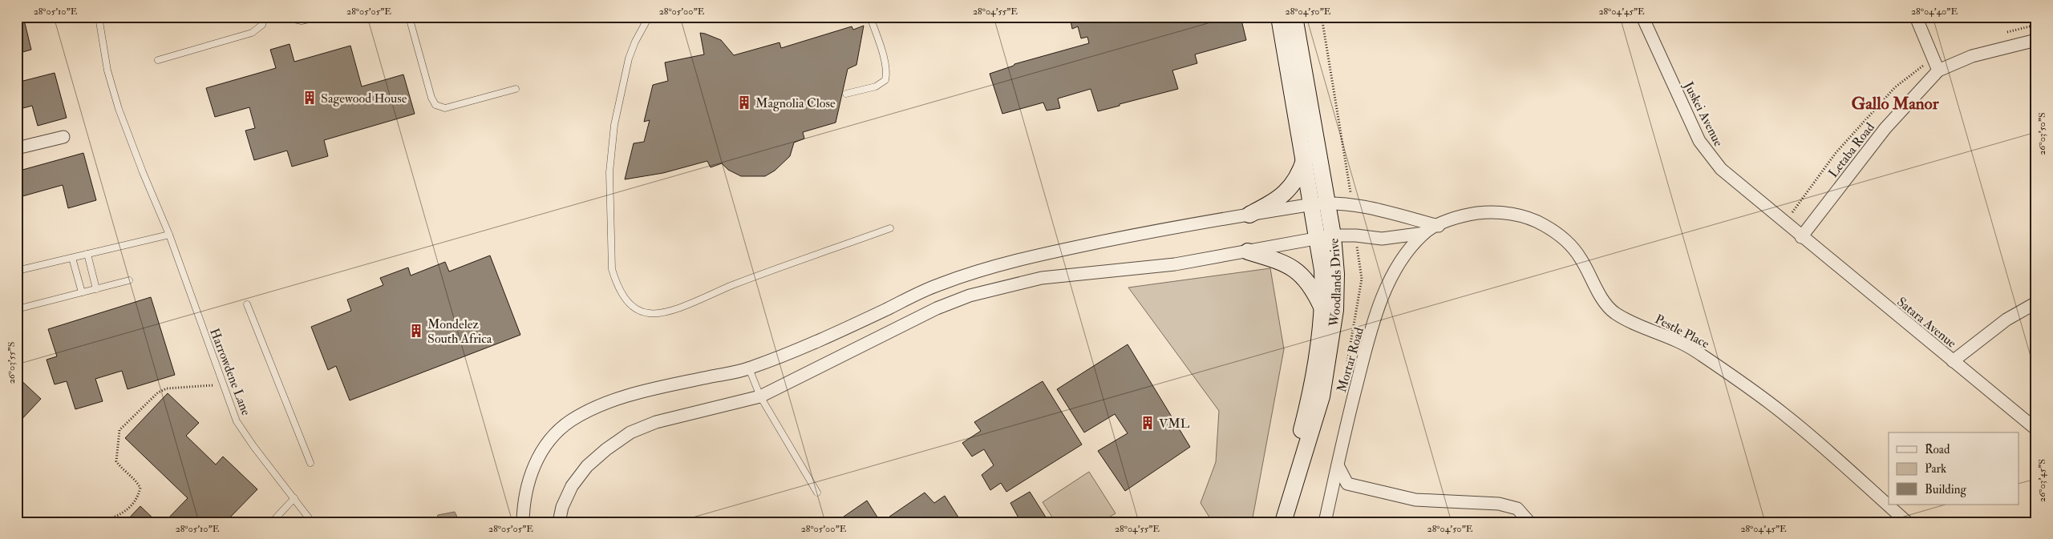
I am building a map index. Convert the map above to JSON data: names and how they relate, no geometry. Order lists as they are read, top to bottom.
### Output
{
  "streets": {
    "main road": ["Woodlands Drive"],
    "street": [
      "Juskei Avenue",
      "Letaba Road",
      "Satara Avenue",
      "Pestle Place",
      "Mortar Road"
    ],
    "lane": ["Harrowdene Lane"]
  },
  "crossings": [
    ["Juskei Avenue", "Letaba Road"],
    ["Juskei Avenue", "Satara Avenue"],
    ["Letaba Road", "Satara Avenue"],
    ["Pestle Place", "Mortar Road"]
  ],
  "districts": ["Gallo Manor"],
  "places": {
    "building": [
      "Sagewood House",
      "Magnolia Close",
      "Mondelez South Africa",
      "VML"
    ]
  },
  "legend": ["Road", "Park", "Building"],
  "coordinates": [
    "28°05'10\"E",
    "28°05'05\"E",
    "28°05'00\"E",
    "28°04'55\"E",
    "28°04'50\"E",
    "28°04'45\"E",
    "28°04'40\"E",
    "26°03'50\"S",
    "26°03'55\"S",
    "26°03'45\"S"
  ]
}
